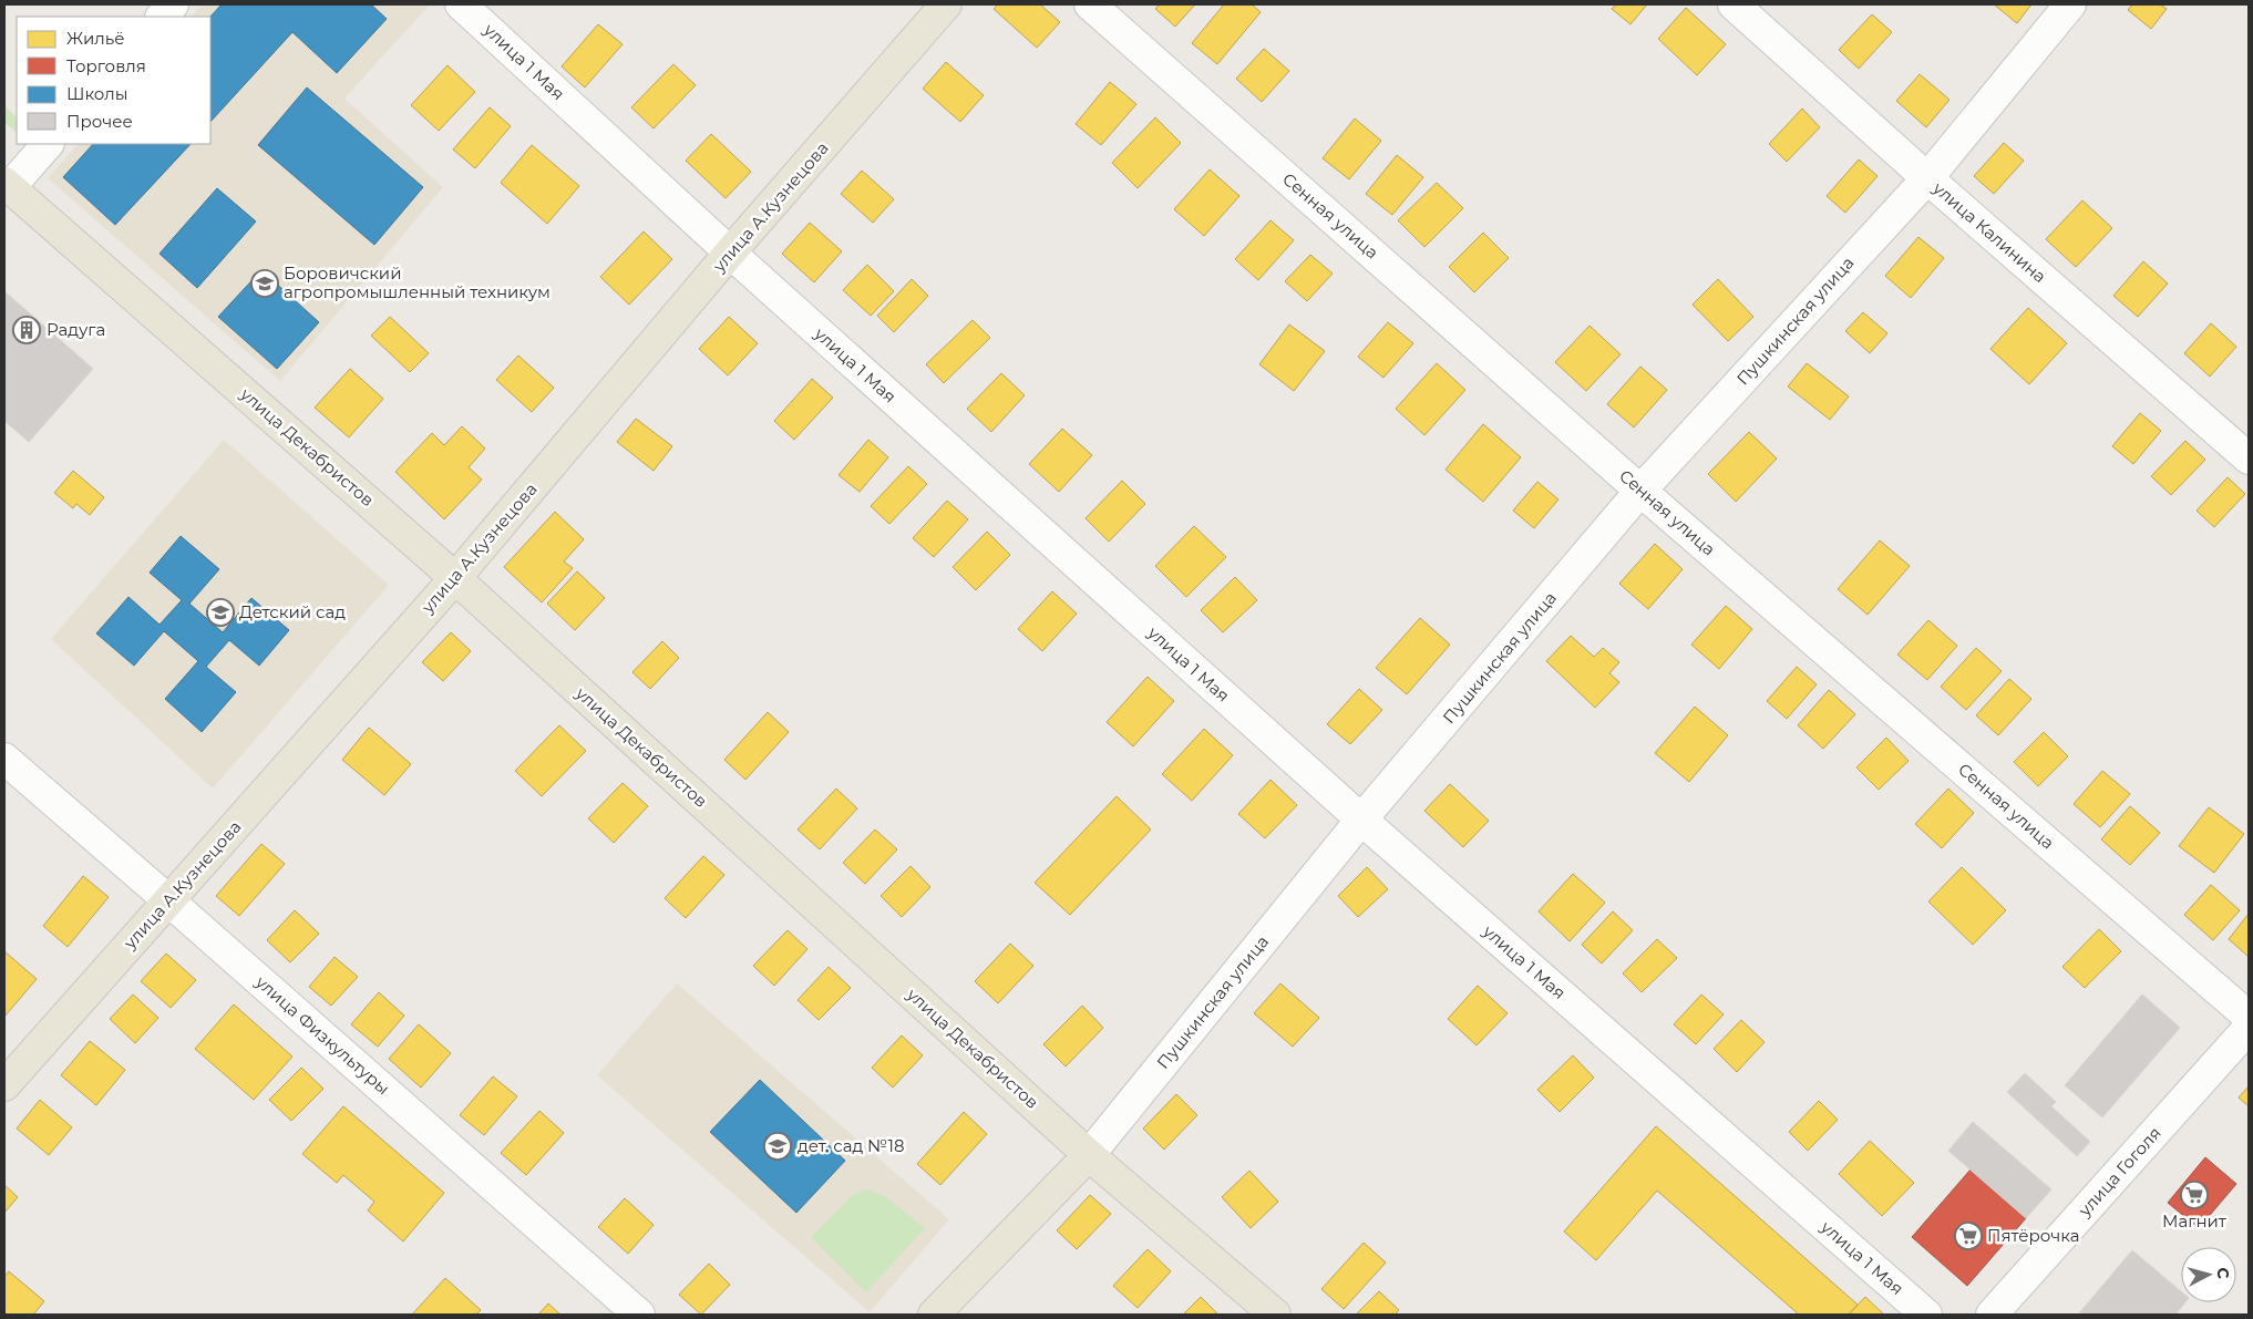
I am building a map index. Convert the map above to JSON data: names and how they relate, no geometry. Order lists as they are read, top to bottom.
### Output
{
  "streets": {
    "main road": ["улица А.Кузнецова", "Пушкинская улица", "улица Декабристов"],
    "street": [
      "улица 1 Мая",
      "Сенная улица",
      "улица Калинина",
      "улица Физкультуры",
      "улица Гоголя"
    ]
  },
  "crossings": [
    ["улица 1 Мая", "улица А.Кузнецова"],
    ["улица 1 Мая", "Пушкинская улица"],
    ["улица А.Кузнецова", "улица Декабристов"],
    ["улица А.Кузнецова", "улица Физкультуры"],
    ["Сенная улица", "Пушкинская улица"],
    ["улица Калинина", "Пушкинская улица"],
    ["Пушкинская улица", "улица Декабристов"]
  ],
  "places": {
    "school or university": ["Боровичский агропромышленный техникум", "Детский сад", "дет. сад №18"],
    "building": ["Радуга"],
    "supermarket": ["Магнит", "Пятёрочка"]
  },
  "legend": [
    "Жильё",
    "Торговля",
    "Школы",
    "Прочее"
  ],
  "north": "right"
}
